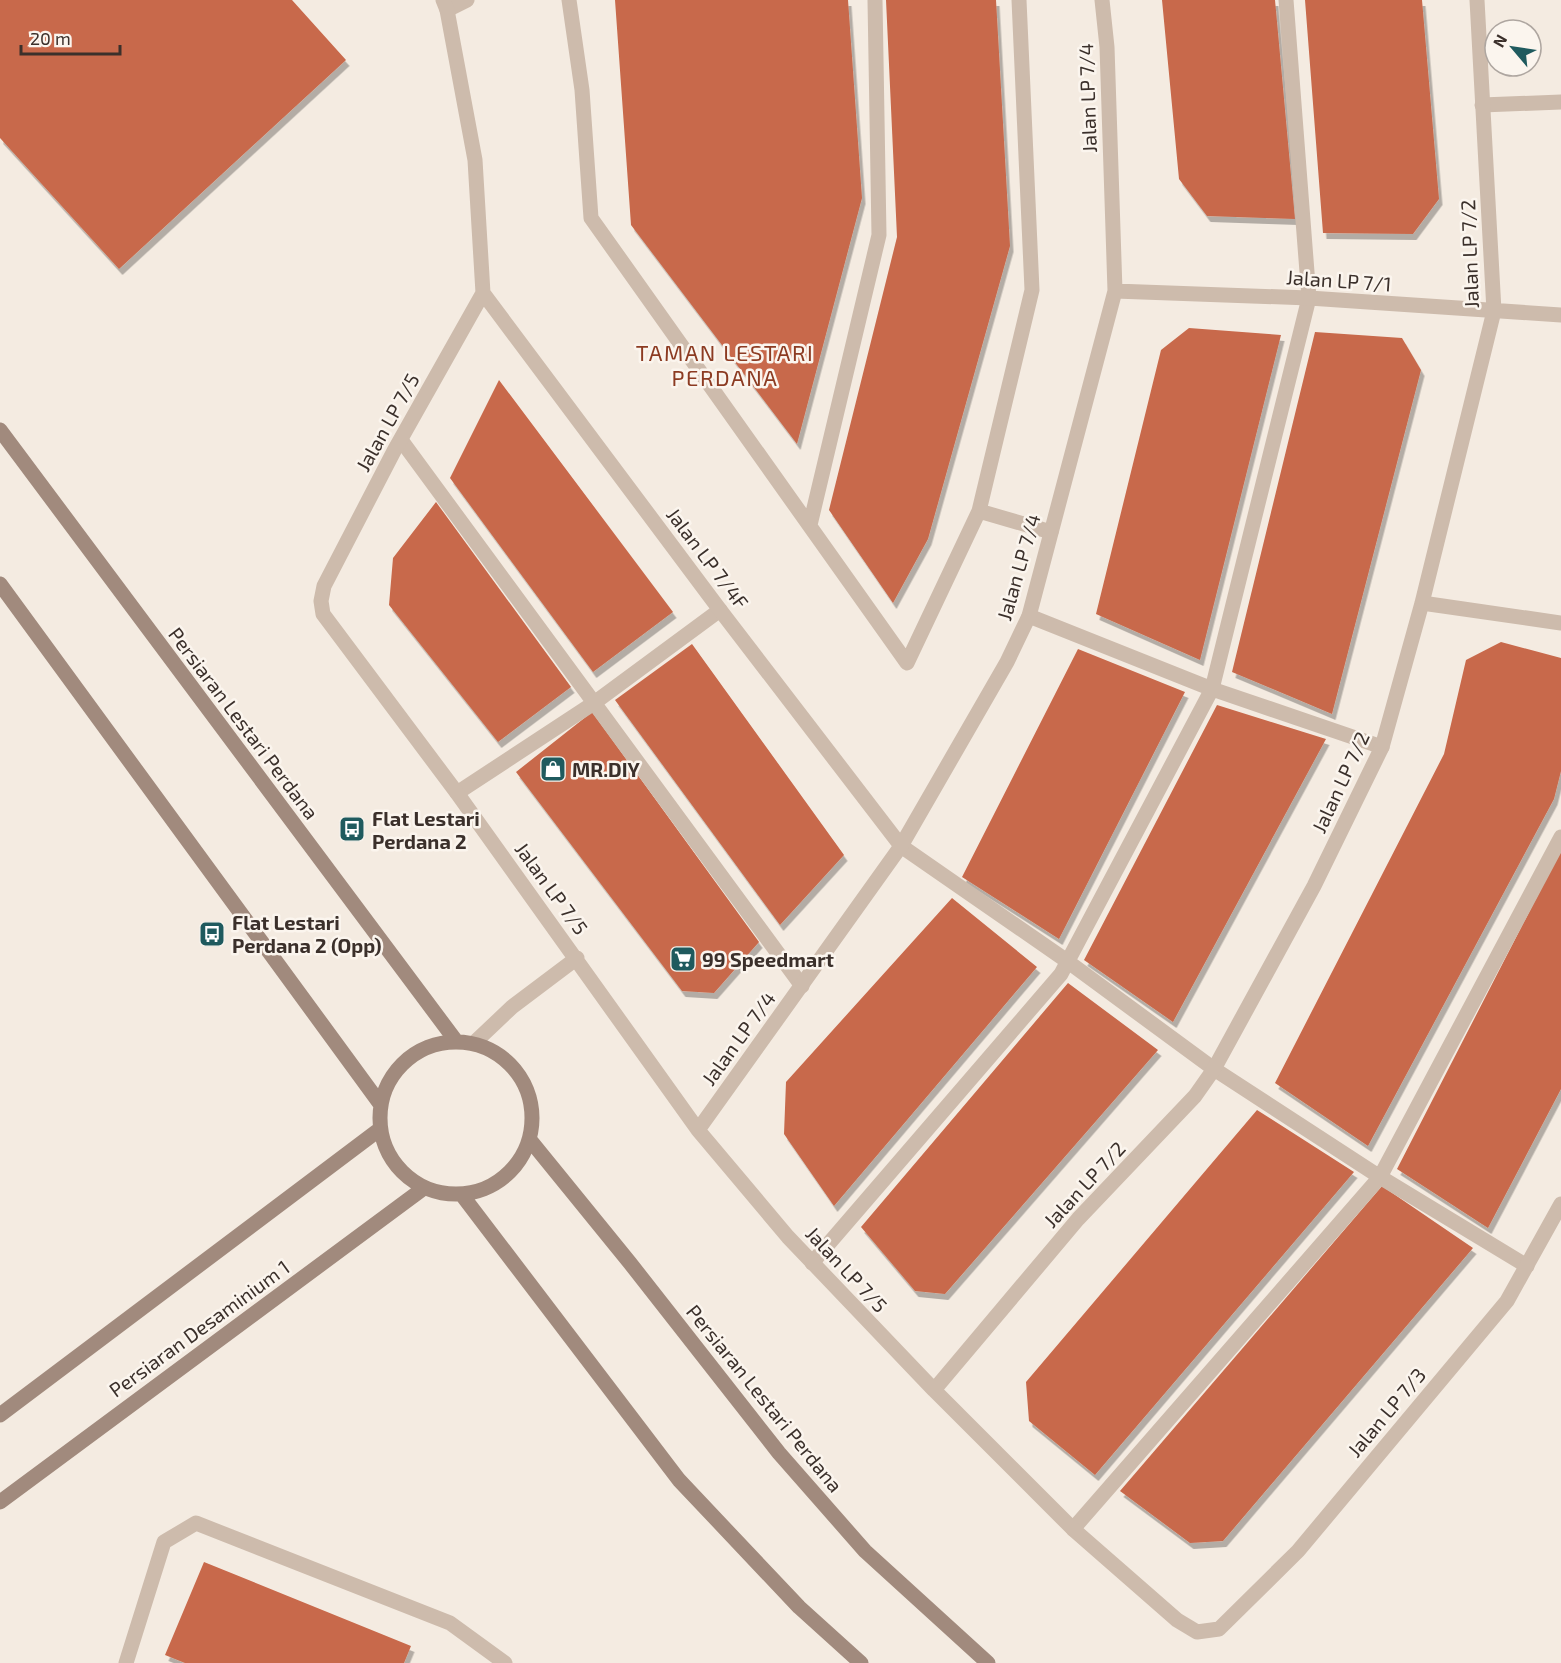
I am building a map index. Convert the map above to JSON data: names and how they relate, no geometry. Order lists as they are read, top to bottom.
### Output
{
  "streets": {
    "street": [
      "Jalan LP 7/4",
      "Jalan LP 7/2",
      "Jalan LP 7/1",
      "Jalan LP 7/5",
      "Jalan LP 7/4F",
      "Persiaran Lestari Perdana",
      "Persiaran Desaminium 1",
      "Jalan LP 7/3"
    ]
  },
  "crossings": [
    ["Jalan LP 7/4", "Jalan LP 7/1"],
    ["Jalan LP 7/4", "Jalan LP 7/5"],
    ["Jalan LP 7/4", "Jalan LP 7/4F"],
    ["Jalan LP 7/2", "Jalan LP 7/1"],
    ["Jalan LP 7/2", "Jalan LP 7/5"],
    ["Jalan LP 7/2", "Jalan LP 7/4F"],
    ["Jalan LP 7/5", "Jalan LP 7/4F"],
    ["Jalan LP 7/5", "Jalan LP 7/3"],
    ["Jalan LP 7/4F", "Jalan LP 7/3"],
    ["Persiaran Lestari Perdana", "Persiaran Desaminium 1"]
  ],
  "districts": ["TAMAN LESTARI PERDANA"],
  "places": {
    "shop": ["MR.DIY"],
    "bus stop": ["Flat Lestari Perdana 2", "Flat Lestari Perdana 2 (Opp)"],
    "supermarket": ["99 Speedmart"]
  },
  "scale_bar": "20 m",
  "north": "top left"
}
